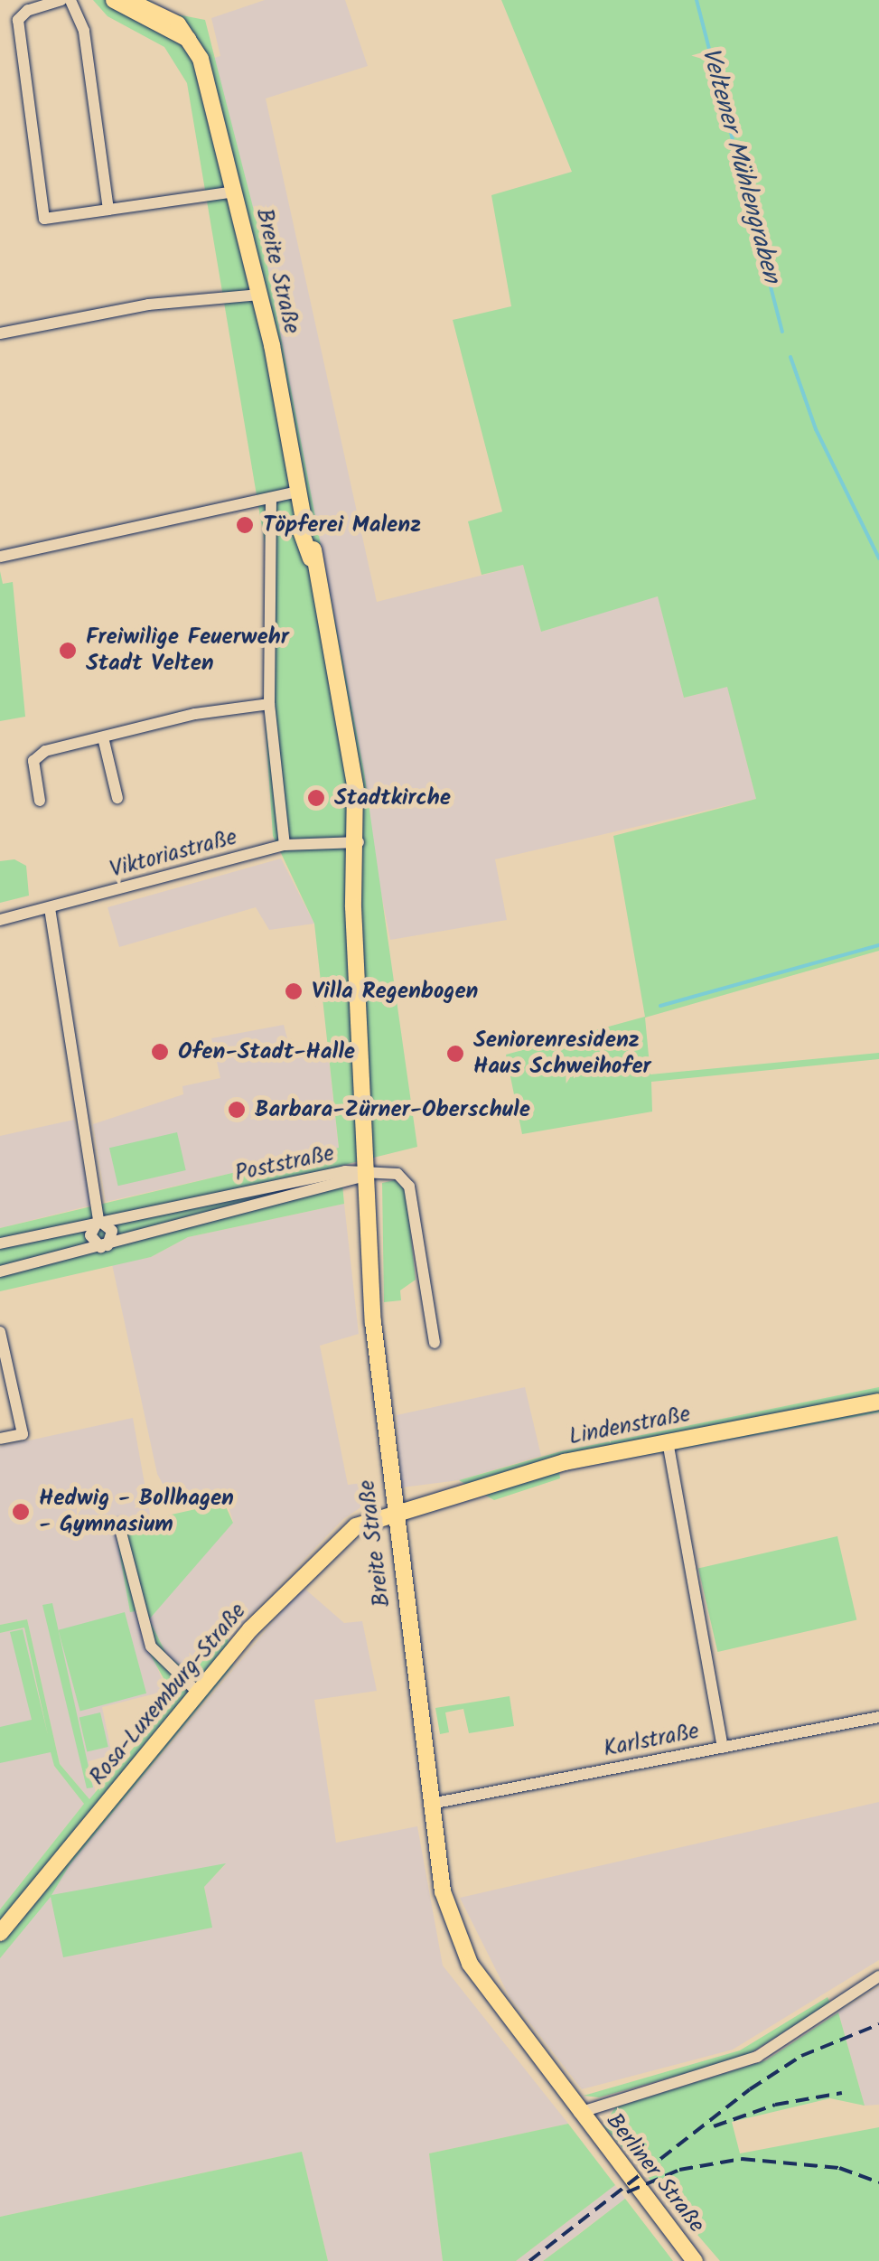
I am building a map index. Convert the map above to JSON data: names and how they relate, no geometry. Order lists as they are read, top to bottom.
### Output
{
  "streets": {
    "main road": [
      "Breite Straße",
      "Lindenstraße",
      "Rosa-Luxemburg-Straße",
      "Berliner Straße"
    ],
    "street": ["Viktoriastraße", "Poststraße", "Karlstraße"]
  },
  "crossings": [
    ["Breite Straße", "Viktoriastraße"],
    ["Breite Straße", "Poststraße"],
    ["Breite Straße", "Lindenstraße"],
    ["Breite Straße", "Rosa-Luxemburg-Straße"],
    ["Breite Straße", "Karlstraße"],
    ["Breite Straße", "Berliner Straße"],
    ["Lindenstraße", "Rosa-Luxemburg-Straße"]
  ],
  "water": ["Veltener Mühlengraben"],
  "places": [
    "Töpferei Malenz",
    "Freiwilige Feuerwehr Stadt Velten",
    "Stadtkirche",
    "Villa Regenbogen",
    "Ofen-Stadt-Halle",
    "Seniorenresidenz Haus Schweihofer",
    "Barbara-Zürner-Oberschule",
    "Hedwig - Bollhagen - Gymnasium"
  ]
}
